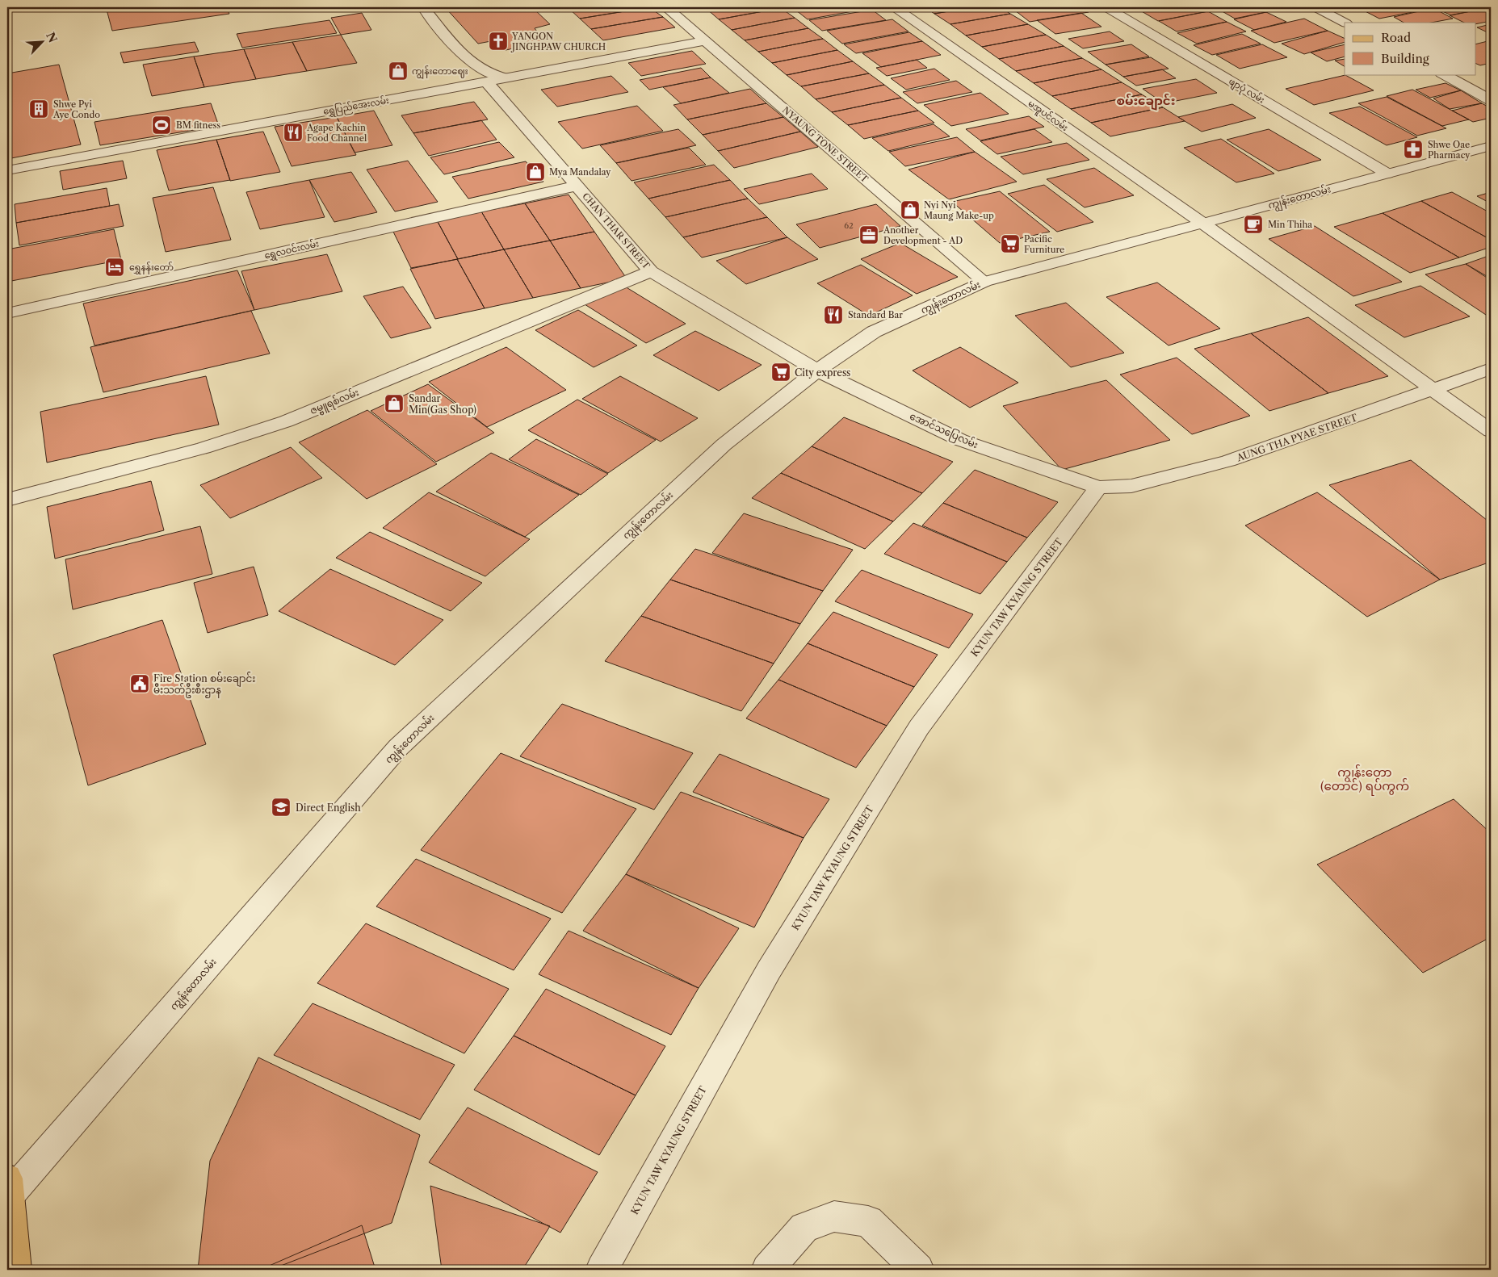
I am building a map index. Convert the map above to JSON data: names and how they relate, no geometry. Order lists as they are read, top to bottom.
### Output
{
  "streets": {
    "street": [
      "ဖျာပုံ လမ်း",
      "ရွှေပြည်အေးလမ်း",
      "မအူပင်လမ်း",
      "NYAUNG TONE STREET",
      "ကျွန်းတောလမ်း",
      "CHAN THAR STREET",
      "ရွှေလဝင်းလမ်း",
      "ဇမ္ဗူရစ်လမ်း",
      "အောင်သပြေလမ်း",
      "AUNG THA PYAE STREET",
      "KYUN TAW KYAUNG STREET"
    ]
  },
  "crossings": [
    ["ဖျာပုံ လမ်း", "ကျွန်းတောလမ်း"],
    ["ရွှေပြည်အေးလမ်း", "NYAUNG TONE STREET"],
    ["ရွှေပြည်အေးလမ်း", "CHAN THAR STREET"],
    ["မအူပင်လမ်း", "ကျွန်းတောလမ်း"],
    ["မအူပင်လမ်း", "AUNG THA PYAE STREET"],
    ["NYAUNG TONE STREET", "ကျွန်းတောလမ်း"],
    ["ကျွန်းတောလမ်း", "CHAN THAR STREET"],
    ["ကျွန်းတောလမ်း", "အောင်သပြေလမ်း"],
    ["CHAN THAR STREET", "ရွှေလဝင်းလမ်း"],
    ["CHAN THAR STREET", "ဇမ္ဗူရစ်လမ်း"],
    ["CHAN THAR STREET", "အောင်သပြေလမ်း"],
    ["အောင်သပြေလမ်း", "AUNG THA PYAE STREET"],
    ["အောင်သပြေလမ်း", "KYUN TAW KYAUNG STREET"],
    ["AUNG THA PYAE STREET", "KYUN TAW KYAUNG STREET"]
  ],
  "districts": ["စမ်းချောင်း", "ကျွန်းတော (တောင်) ရပ်ကွက်"],
  "places": {
    "church": ["YANGON JINGHPAW CHURCH"],
    "shop": [
      "ကျွန်းတောဈေး",
      "Mya Mandalay",
      "Nyi Nyi Maung Make-up",
      "Sandar Min(Gas Shop)"
    ],
    "building": ["Shwe Pyi Aye Condo"],
    "sports": ["BM fitness"],
    "restaurant": ["Agape Kachin Food Channel", "Standard Bar"],
    "pharmacy": ["Shwe Oae Pharmacy"],
    "cafe": ["Min Thiha"],
    "office": ["Another Development - AD"],
    "supermarket": ["Pacific Furniture", "City express"],
    "hotel": ["ရွှေနန်းတော်"],
    "public building": ["Fire Station စမ်းချောင်း မီးသတ်ဦးစီးဌာန"],
    "school or university": ["Direct English"]
  },
  "house_numbers": ["62"],
  "legend": ["Road", "Building"],
  "north": "top right"
}
